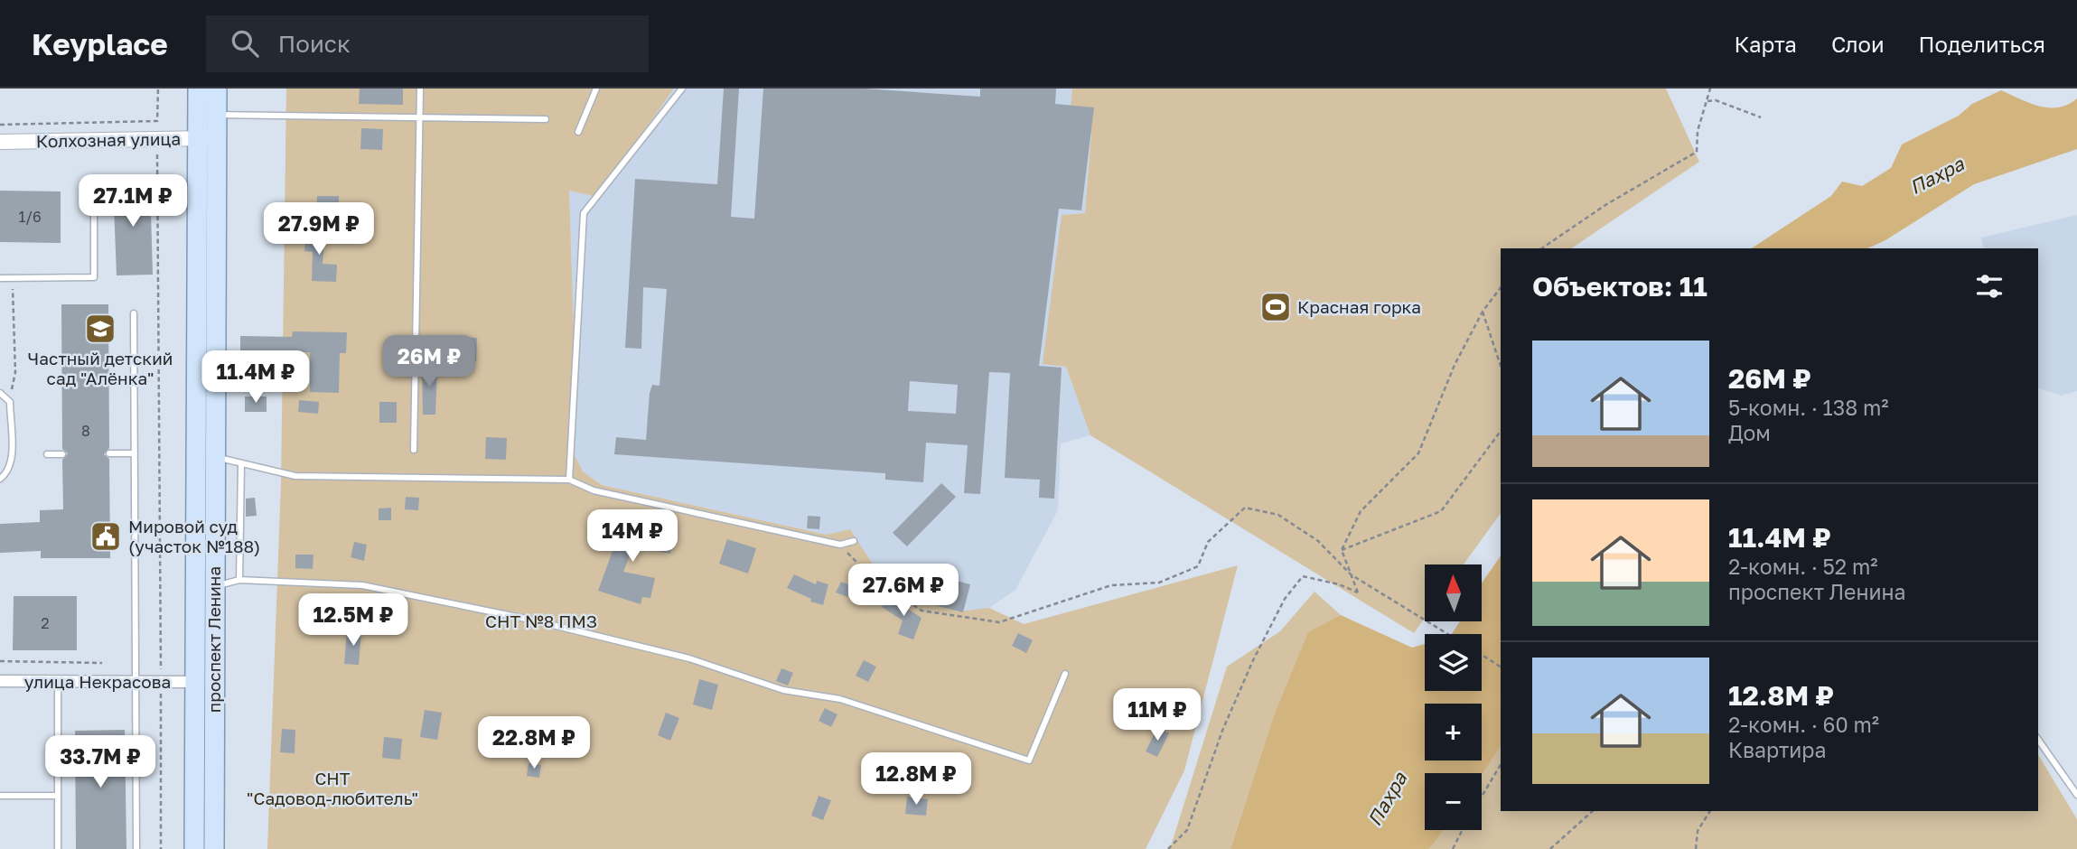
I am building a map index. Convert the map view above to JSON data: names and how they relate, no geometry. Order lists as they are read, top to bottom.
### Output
{
  "streets": {
    "main road": ["проспект Ленина"],
    "street": ["Колхозная улица", "улица Некрасова"]
  },
  "crossings": [
    ["Колхозная улица", "проспект Ленина"],
    ["проспект Ленина", "улица Некрасова"]
  ],
  "water": ["Пахра"],
  "parks": ["СНТ №8 ПМЗ", "СНТ \"Садовод-любитель\""],
  "places": {
    "sports": ["Красная горка"],
    "school or university": ["Частный детский сад \"Алёнка\""],
    "public building": ["Мировой суд (участок №188)"]
  },
  "house_numbers": ["1/6", "8", "2"],
  "north": "top",
  "page": {
    "header": "Keyplace",
    "search": "Поиск",
    "nav": ["Карта", "Слои", "Поделиться"],
    "price": [
      "27.1M ₽",
      "27.9M ₽",
      "26M ₽",
      "11.4M ₽",
      "14M ₽",
      "27.6M ₽",
      "12.5M ₽",
      "11M ₽",
      "22.8M ₽",
      "33.7M ₽",
      "12.8M ₽"
    ],
    "heading": "Объектов: 11",
    "list": [
      {
        "name": "26M ₽",
        "note": "5-комн. · 138 m² · Дом"
      },
      {
        "name": "11.4M ₽",
        "note": "2-комн. · 52 m² · проспект Ленина"
      },
      {
        "name": "12.8M ₽",
        "note": "2-комн. · 60 m² · Квартира"
      }
    ],
    "map_buttons": ["+", "−"]
  }
}
